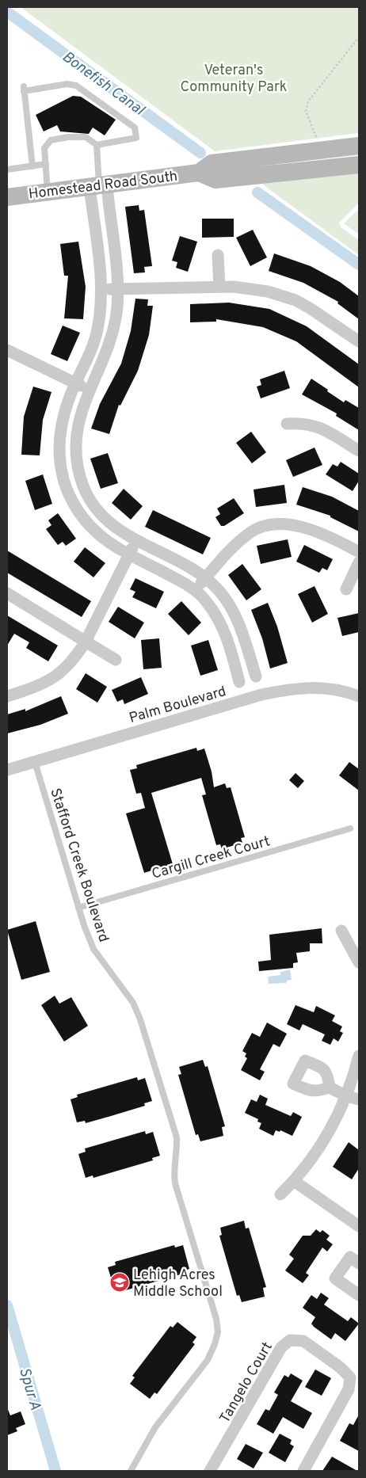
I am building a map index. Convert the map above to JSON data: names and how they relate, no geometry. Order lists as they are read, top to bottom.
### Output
{
  "streets": {
    "main road": ["Homestead Road South"],
    "street": ["Palm Boulevard", "Tangelo Court"],
    "lane": ["Cargill Creek Court", "Stafford Creek Boulevard"]
  },
  "crossings": [
    ["Palm Boulevard", "Stafford Creek Boulevard"],
    ["Cargill Creek Court", "Stafford Creek Boulevard"]
  ],
  "water": ["Bonefish Canal", "Spur A"],
  "parks": ["Veteran's Community Park"],
  "places": {
    "school or university": ["Lehigh Acres Middle School"]
  }
}
